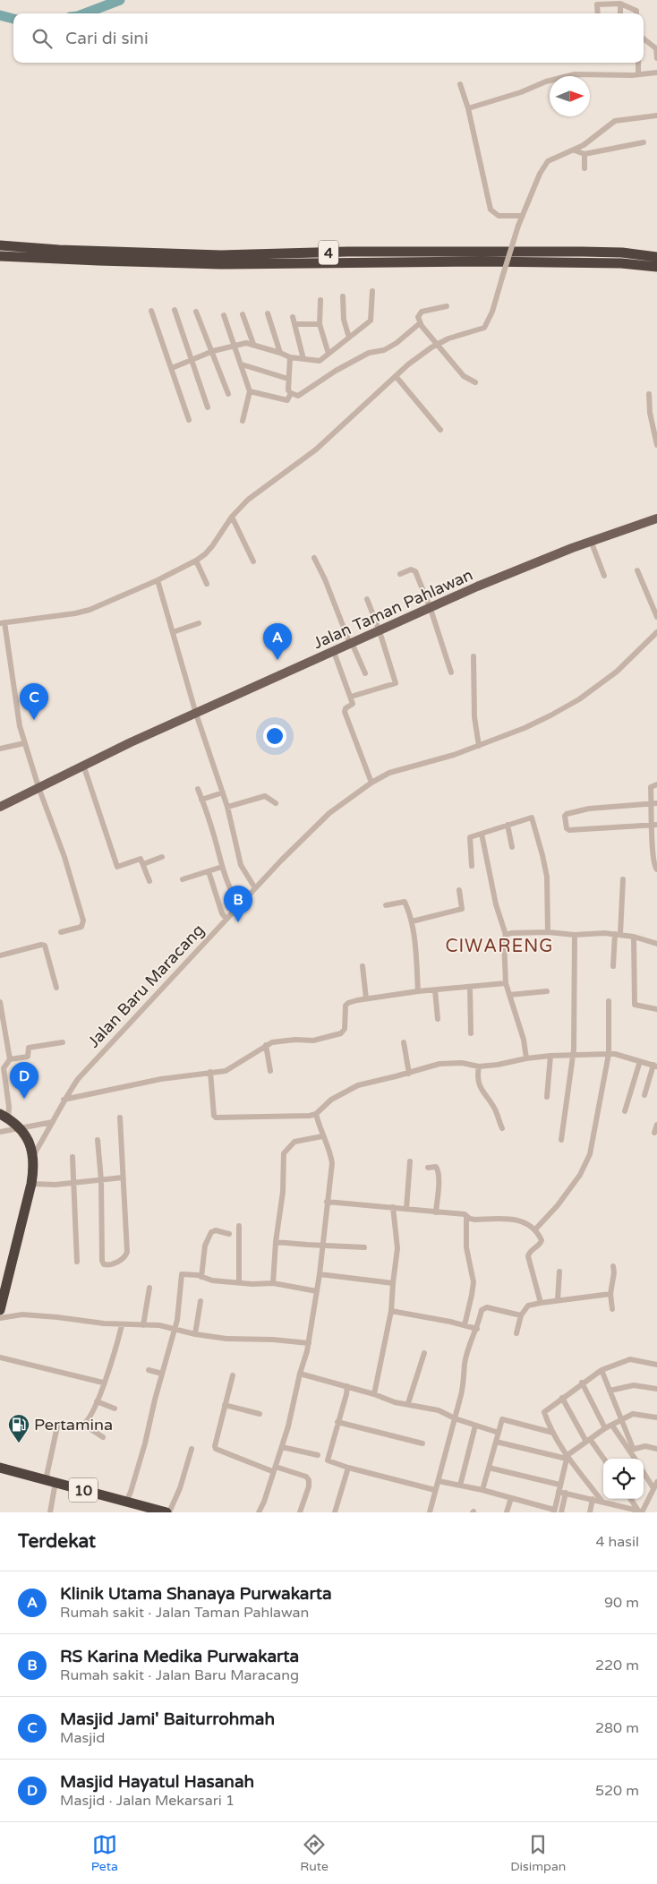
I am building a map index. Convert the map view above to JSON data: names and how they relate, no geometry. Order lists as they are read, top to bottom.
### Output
{
  "streets": {
    "highway": ["4", "10"],
    "main road": ["Jalan Taman Pahlawan"],
    "street": ["Jalan Baru Maracang"]
  },
  "districts": ["CIWARENG"],
  "places": {
    "fuel station": ["Pertamina"]
  },
  "north": "right",
  "page": {
    "search": "Cari di sini",
    "pins": [
      "A",
      "C",
      "B",
      "D"
    ],
    "heading": ["Terdekat", "4 hasil"],
    "list": [
      {
        "mark": "A",
        "name": "Klinik Utama Shanaya Purwakarta",
        "note": "Rumah sakit · Jalan Taman Pahlawan",
        "value": "90 m"
      },
      {
        "mark": "B",
        "name": "RS Karina Medika Purwakarta",
        "note": "Rumah sakit · Jalan Baru Maracang",
        "value": "220 m"
      },
      {
        "mark": "C",
        "name": "Masjid Jami' Baiturrohmah",
        "note": "Masjid",
        "value": "280 m"
      },
      {
        "mark": "D",
        "name": "Masjid Hayatul Hasanah",
        "note": "Masjid · Jalan Mekarsari 1",
        "value": "520 m"
      }
    ],
    "nav": ["Peta", "Rute", "Disimpan"]
  }
}
